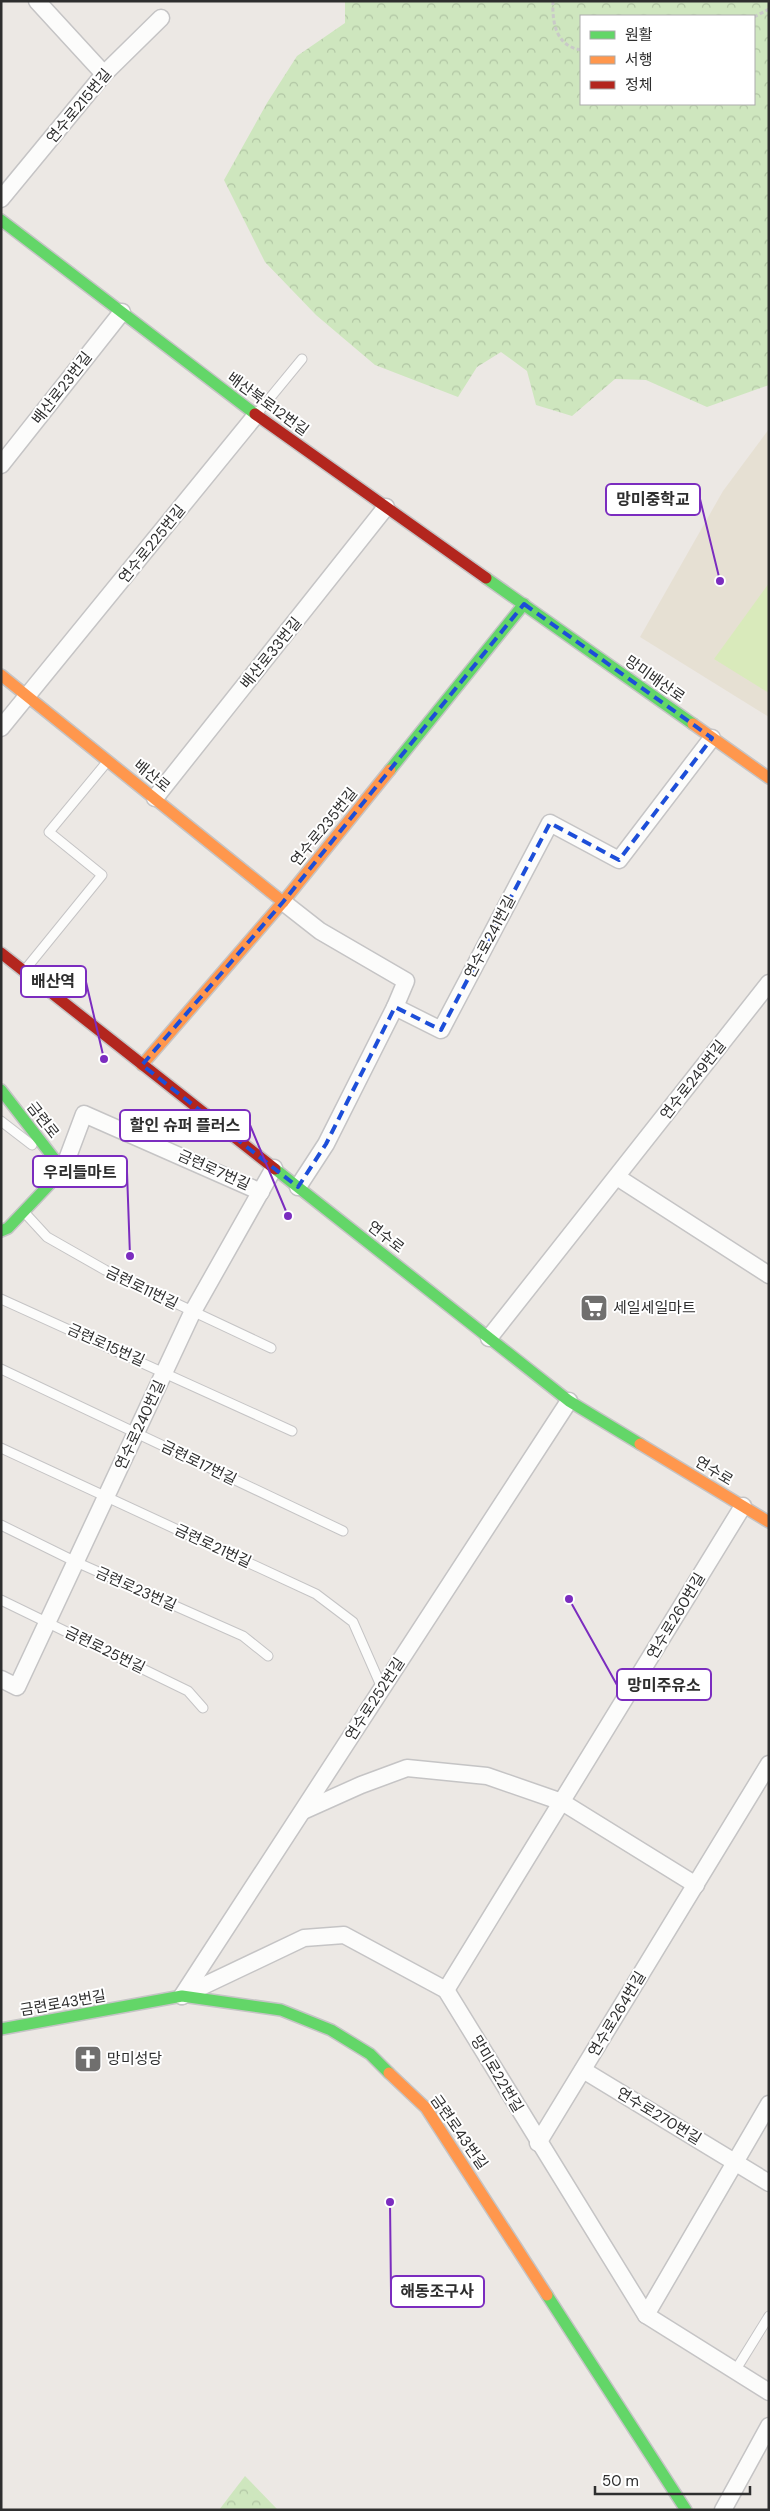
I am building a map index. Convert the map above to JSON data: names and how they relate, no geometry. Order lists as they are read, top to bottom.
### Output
{
  "streets": {
    "street": [
      "연수로215번길",
      "배산로23번길",
      "배산북로12번길",
      "연수로225번길",
      "배산로33번길",
      "망미배산로",
      "배산로",
      "연수로235번길",
      "연수로241번길",
      "연수로249번길",
      "금련로",
      "금련로7번길",
      "연수로",
      "연수로240번길",
      "연수로260번길",
      "연수로252번길",
      "금련로43번길",
      "연수로264번길",
      "망미로22번길",
      "연수로270번길"
    ],
    "lane": [
      "금련로11번길",
      "금련로15번길",
      "금련로17번길",
      "금련로21번길",
      "금련로23번길",
      "금련로25번길"
    ]
  },
  "crossings": [
    ["배산로23번길", "배산북로12번길"],
    ["배산북로12번길", "연수로225번길"],
    ["배산북로12번길", "배산로33번길"],
    ["배산북로12번길", "망미배산로"],
    ["배산북로12번길", "연수로235번길"],
    ["연수로225번길", "배산로"],
    ["배산로33번길", "배산로"],
    ["망미배산로", "연수로235번길"],
    ["망미배산로", "연수로241번길"],
    ["배산로", "연수로235번길"],
    ["연수로235번길", "연수로"],
    ["연수로249번길", "연수로"],
    ["금련로", "금련로7번길"],
    ["금련로7번길", "연수로240번길"],
    ["연수로", "연수로240번길"],
    ["연수로", "연수로260번길"],
    ["연수로", "연수로252번길"],
    ["금련로11번길", "연수로240번길"],
    ["금련로15번길", "연수로240번길"],
    ["연수로240번길", "금련로17번길"],
    ["연수로240번길", "금련로21번길"],
    ["연수로240번길", "금련로23번길"],
    ["연수로240번길", "금련로25번길"],
    ["금련로21번길", "연수로252번길"],
    ["연수로260번길", "망미로22번길"],
    ["연수로252번길", "금련로43번길"],
    ["연수로264번길", "망미로22번길"],
    ["연수로264번길", "연수로270번길"]
  ],
  "places": {
    "other": [
      "망미중학교",
      "배산역",
      "할인 슈퍼 플러스",
      "우리들마트",
      "망미주유소",
      "해동조구사"
    ],
    "supermarket": ["세일세일마트"],
    "church": ["망미성당"]
  },
  "legend": ["원활", "서행", "정체"],
  "scale_bar": "50 m"
}
